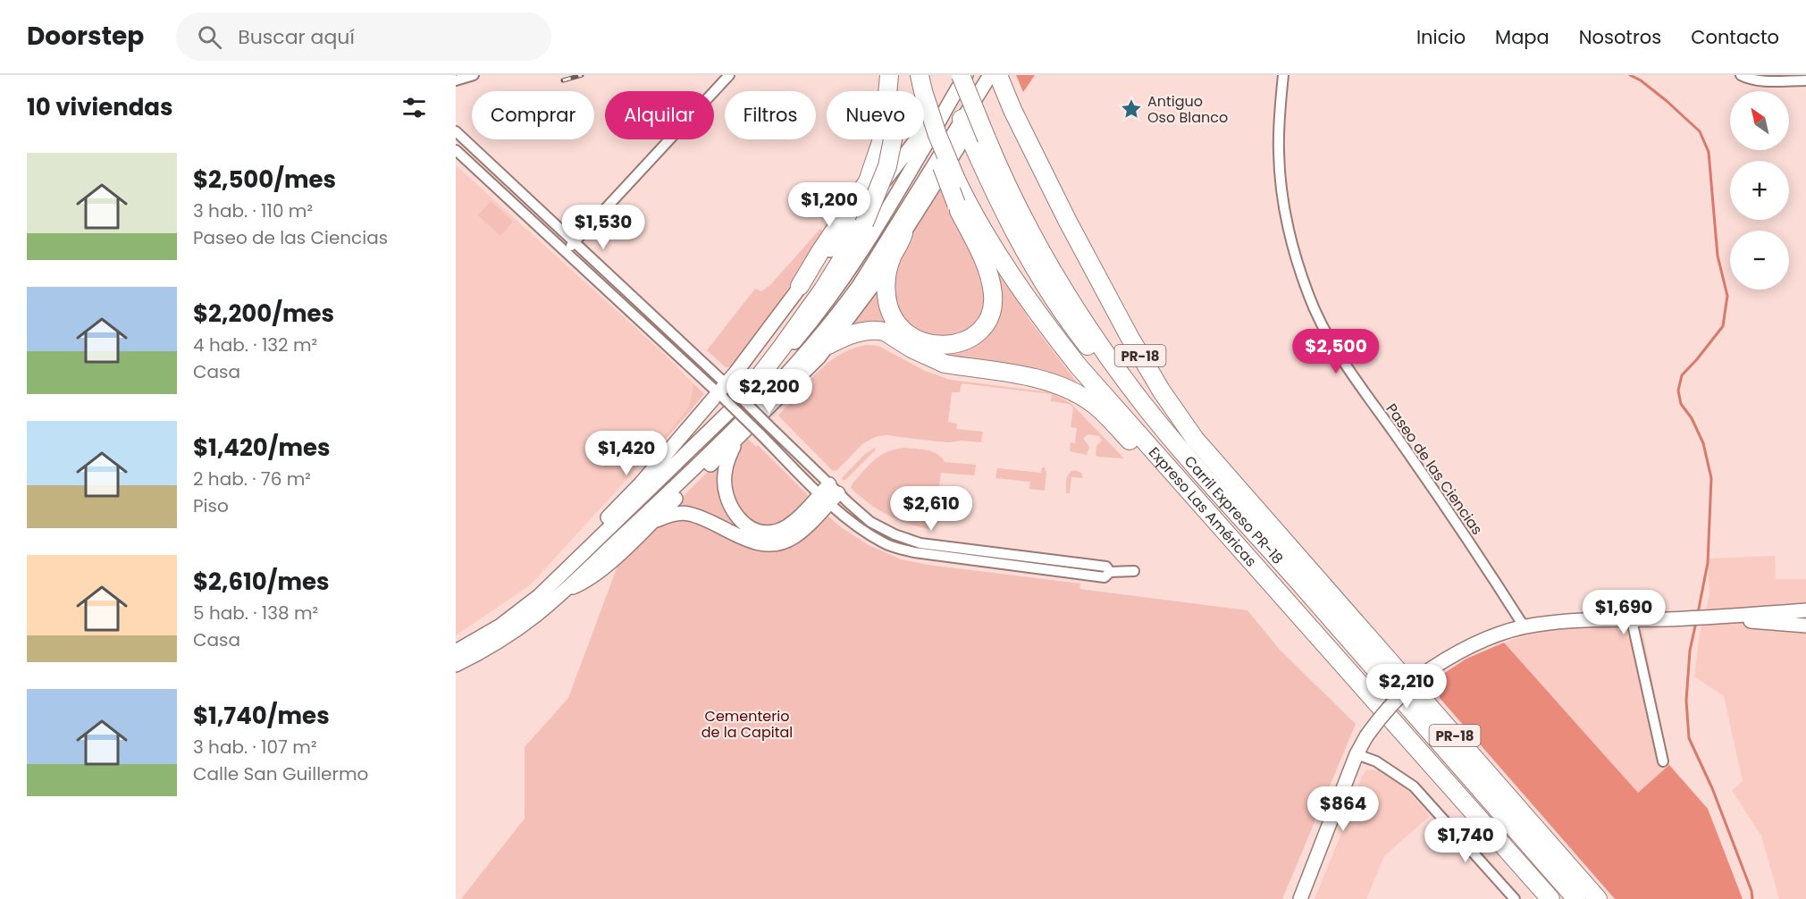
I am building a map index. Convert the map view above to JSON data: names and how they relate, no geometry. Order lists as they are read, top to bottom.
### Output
{
  "streets": {
    "highway": ["PR-18", "Expreso Las Américas", "Carril Expreso PR-18"],
    "street": ["Paseo de las Ciencias"]
  },
  "parks": ["Cementerio de la Capital"],
  "places": {
    "place": ["Antiguo Oso Blanco"]
  },
  "north": "top left",
  "page": {
    "header": "Doorstep",
    "search": "Buscar aquí",
    "nav": [
      "Inicio",
      "Mapa",
      "Nosotros",
      "Contacto"
    ],
    "heading": "10 viviendas",
    "map_buttons": ["+", "−"],
    "chip": [
      "Comprar",
      "Alquilar",
      "Filtros",
      "Nuevo"
    ],
    "list": [
      {
        "name": "$2,500/mes",
        "note": "3 hab. · 110 m² · Paseo de las Ciencias"
      },
      {
        "name": "$2,200/mes",
        "note": "4 hab. · 132 m² · Casa"
      },
      {
        "name": "$1,420/mes",
        "note": "2 hab. · 76 m² · Piso"
      },
      {
        "name": "$2,610/mes",
        "note": "5 hab. · 138 m² · Casa"
      },
      {
        "name": "$1,740/mes",
        "note": "3 hab. · 107 m² · Calle San Guillermo"
      }
    ],
    "price": [
      "$1,200",
      "$1,530",
      "$2,500",
      "$2,200",
      "$1,420",
      "$2,610",
      "$1,690",
      "$2,210",
      "$864",
      "$1,740"
    ]
  }
}
